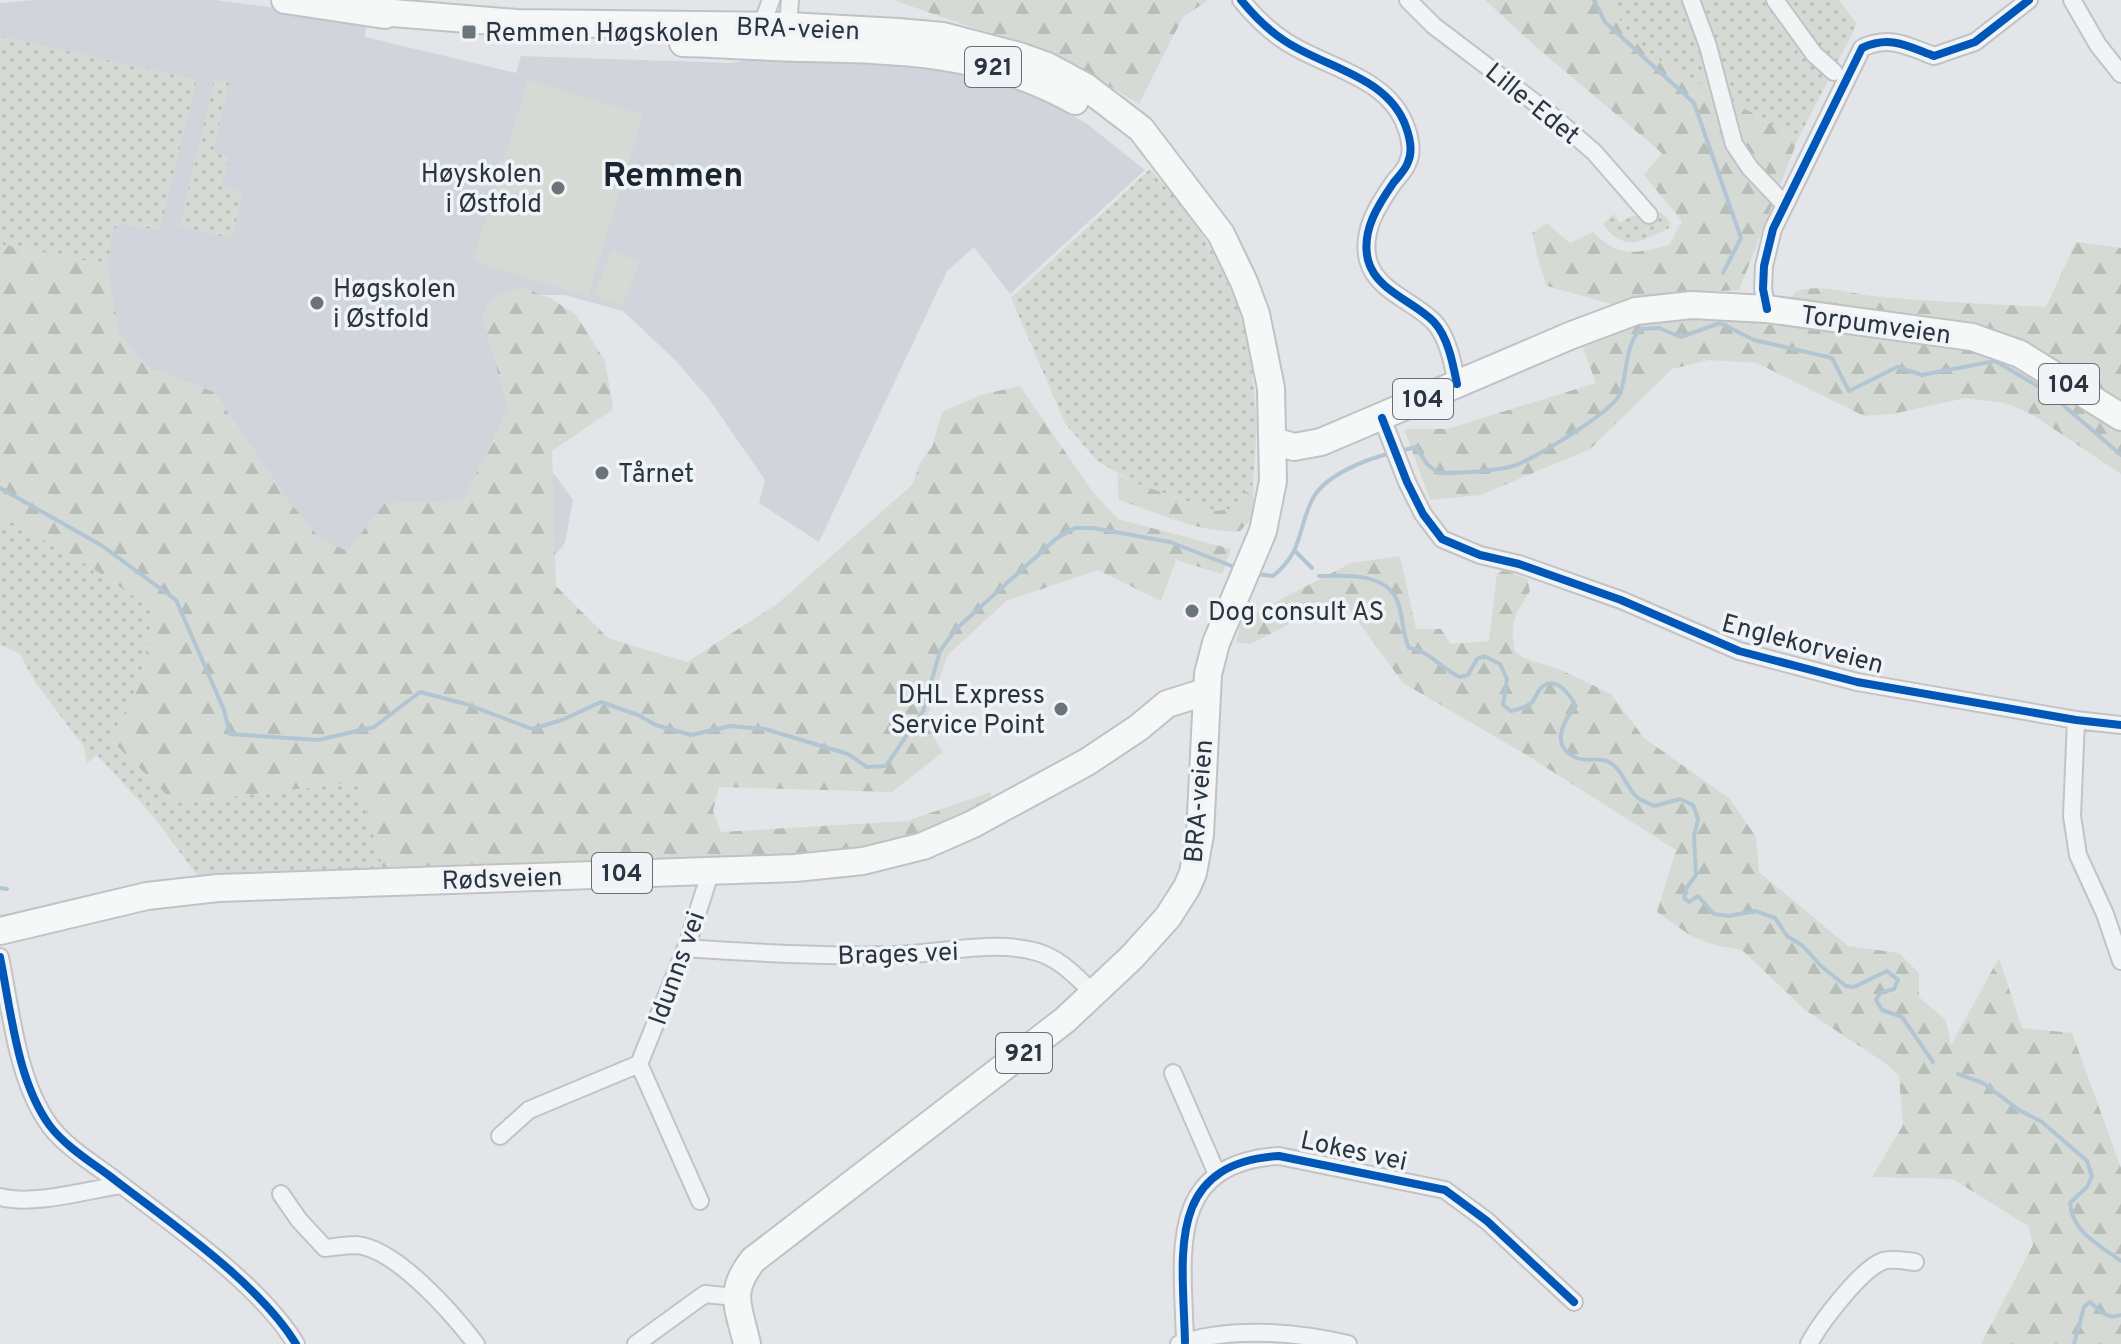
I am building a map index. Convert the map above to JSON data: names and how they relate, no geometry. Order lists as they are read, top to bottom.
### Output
{
  "streets": {
    "main road": [
      "BRA-veien",
      "921",
      "Torpumveien",
      "104",
      "Rødsveien"
    ],
    "street": [
      "Lille-Edet",
      "Englekorveien",
      "Brages vei",
      "Idunns vei",
      "Lokes vei"
    ]
  },
  "crossings": [
    ["BRA-veien", "Torpumveien"],
    ["BRA-veien", "Rødsveien"],
    ["BRA-veien", "Brages vei"],
    ["Torpumveien", "Englekorveien"],
    ["Rødsveien", "Idunns vei"],
    ["Brages vei", "Idunns vei"]
  ],
  "districts": ["Remmen"],
  "places": {
    "transit": ["Remmen Høgskolen"],
    "other": [
      "Høyskolen i Østfold",
      "Høgskolen i Østfold",
      "Tårnet",
      "Dog consult AS",
      "DHL Express Service Point"
    ]
  }
}
